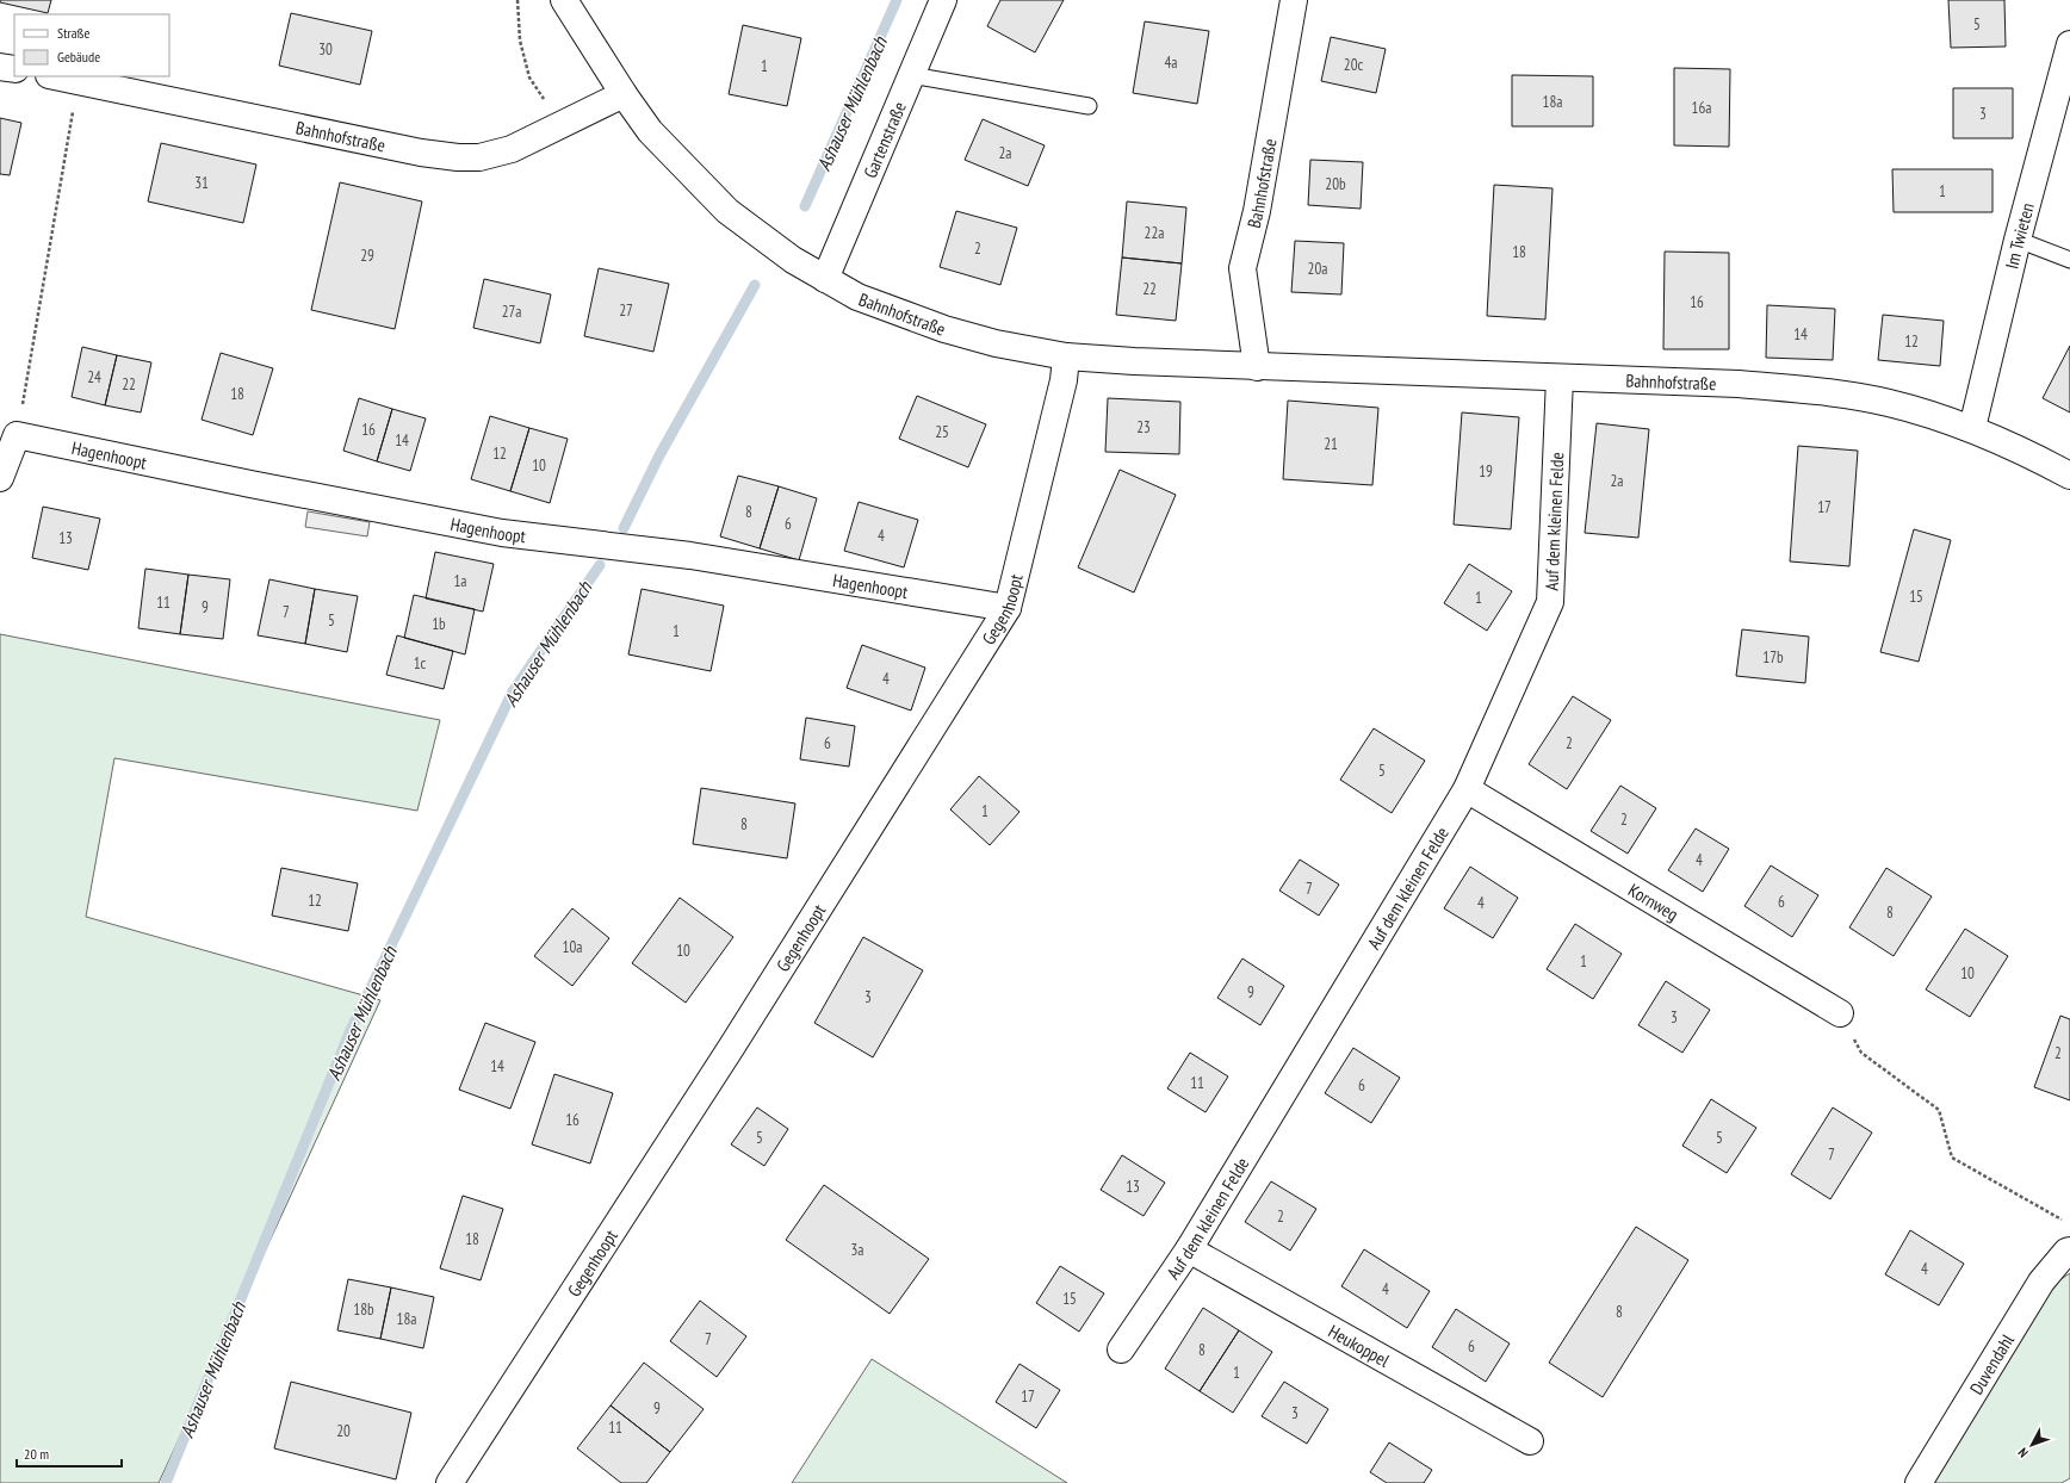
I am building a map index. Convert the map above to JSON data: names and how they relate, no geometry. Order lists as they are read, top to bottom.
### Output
{
  "streets": {
    "street": [
      "Bahnhofstraße",
      "Gartenstraße",
      "Im Twieten",
      "Hagenhoopt",
      "Auf dem kleinen Felde",
      "Gegenhoopt",
      "Kornweg",
      "Heukoppel",
      "Duvendahl"
    ]
  },
  "crossings": [
    ["Bahnhofstraße", "Gartenstraße"],
    ["Bahnhofstraße", "Im Twieten"],
    ["Bahnhofstraße", "Auf dem kleinen Felde"],
    ["Bahnhofstraße", "Gegenhoopt"],
    ["Hagenhoopt", "Gegenhoopt"],
    ["Auf dem kleinen Felde", "Kornweg"],
    ["Auf dem kleinen Felde", "Heukoppel"]
  ],
  "water": ["Ashauser Mühlenbach"],
  "house_numbers": [
    "5",
    "30",
    "4a",
    "20c",
    "1",
    "18a",
    "16a",
    "3",
    "2a",
    "31",
    "20b",
    "1",
    "22a",
    "2",
    "18",
    "29",
    "20a",
    "22",
    "16",
    "27",
    "27a",
    "14",
    "12",
    "24",
    "22",
    "18",
    "23",
    "16",
    "25",
    "14",
    "21",
    "12",
    "10",
    "19",
    "2a",
    "17",
    "8",
    "6",
    "4",
    "13",
    "1a",
    "15",
    "1",
    "11",
    "9",
    "7",
    "5",
    "1b",
    "1",
    "17b",
    "1c",
    "4",
    "6",
    "2",
    "5",
    "1",
    "2",
    "8",
    "4",
    "7",
    "12",
    "6",
    "4",
    "8",
    "10a",
    "10",
    "1",
    "10",
    "9",
    "3",
    "3",
    "2",
    "14",
    "11",
    "6",
    "16",
    "5",
    "5",
    "7",
    "13",
    "2",
    "18",
    "3a",
    "4",
    "4",
    "15",
    "18b",
    "8",
    "18a",
    "7",
    "6",
    "8",
    "1",
    "17",
    "9",
    "3",
    "11",
    "20"
  ],
  "legend": ["Straße", "Gebäude"],
  "scale_bar": "20 m",
  "north": "bottom left"
}
